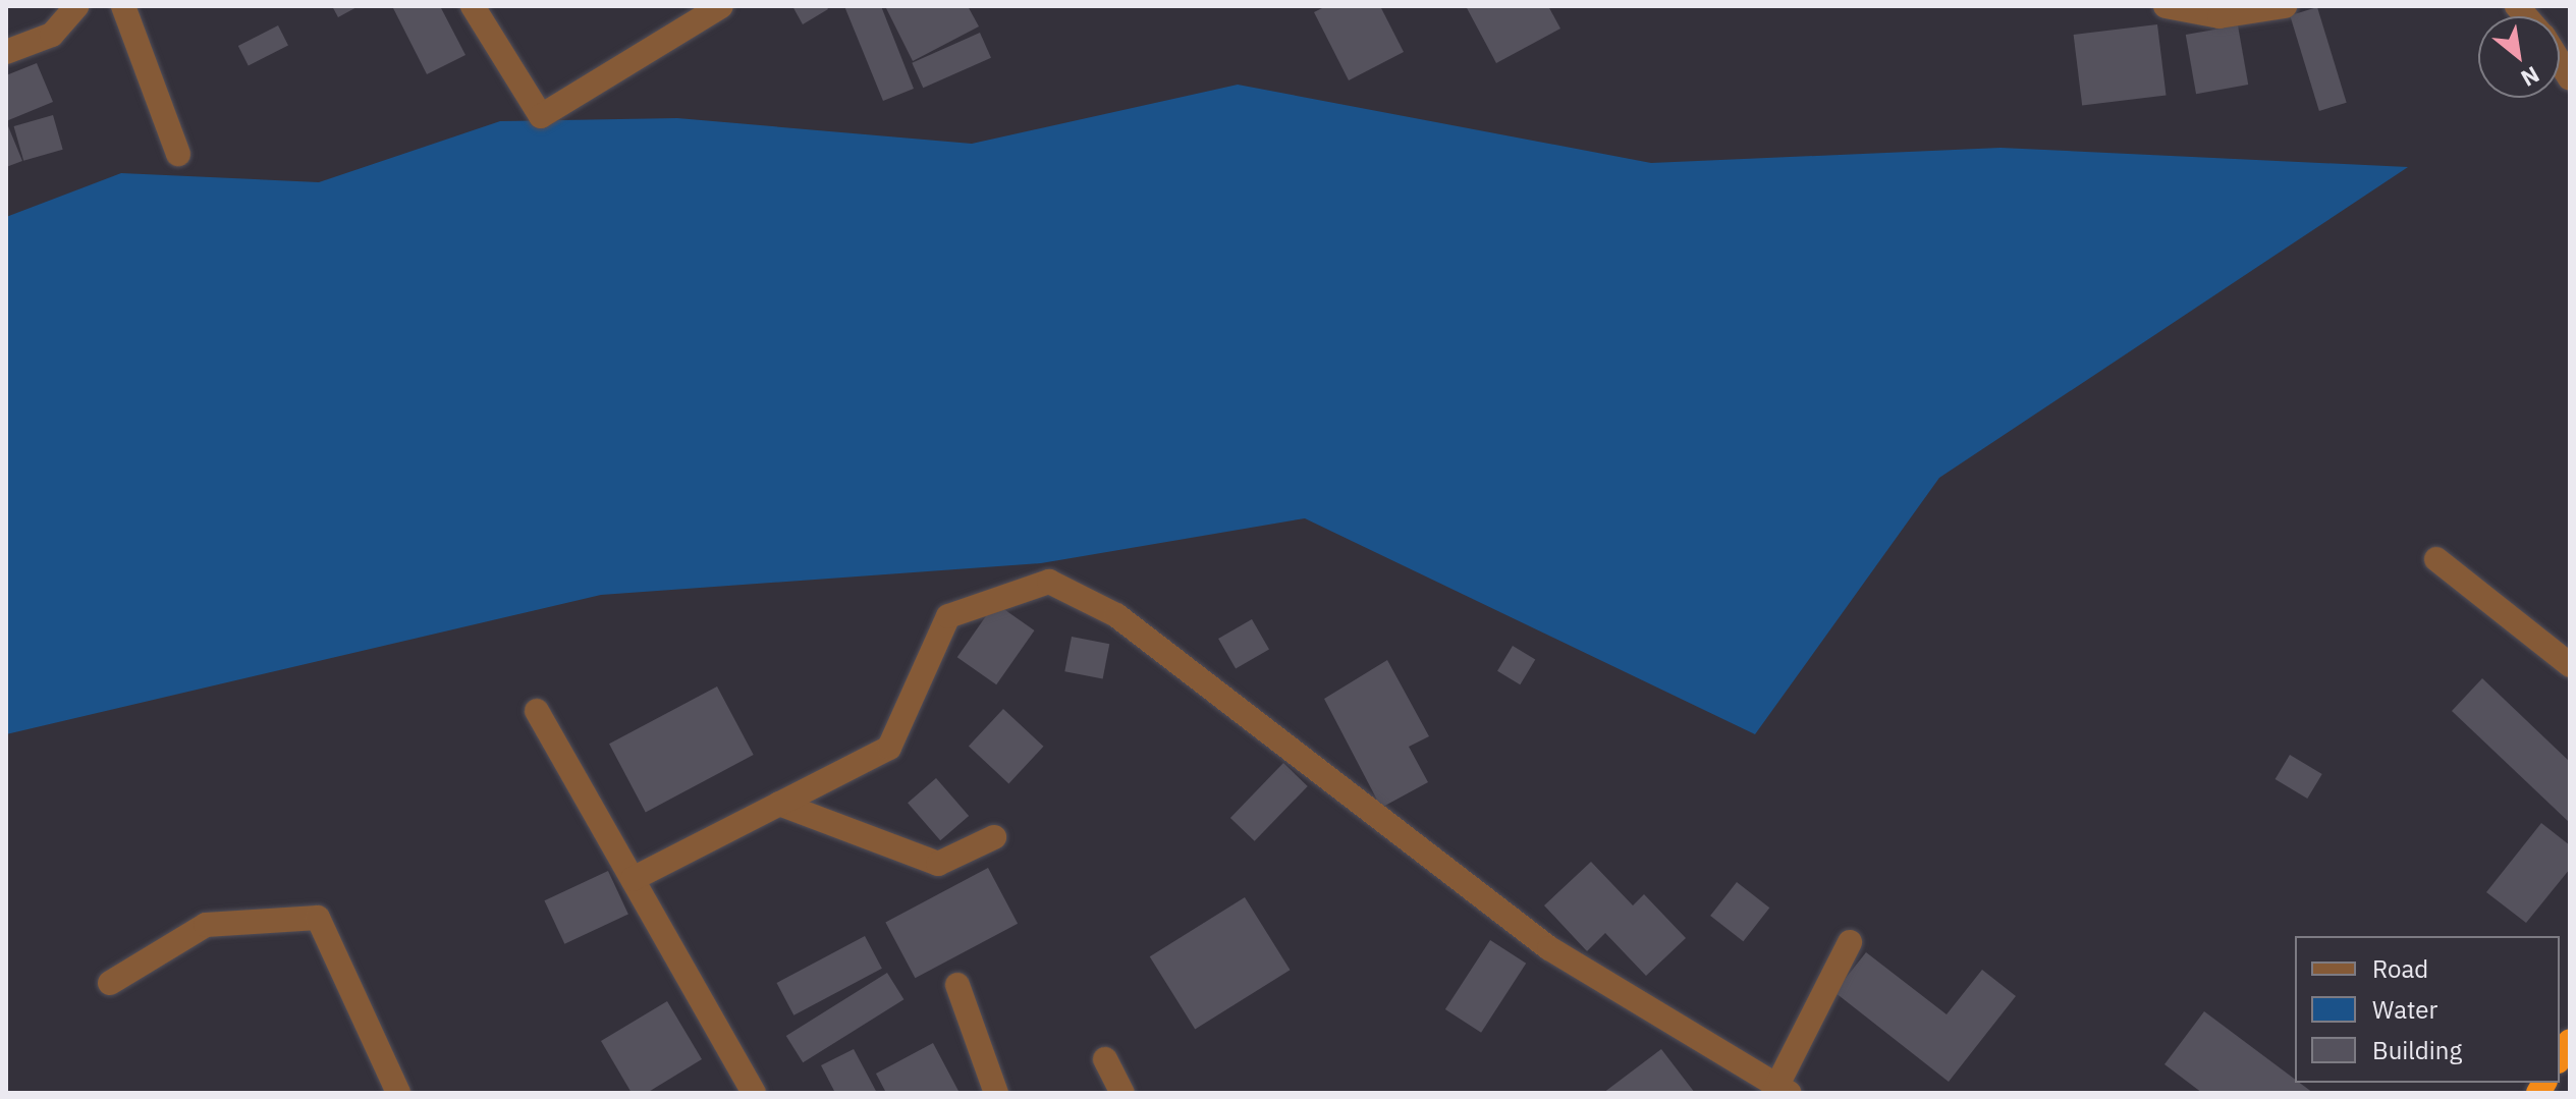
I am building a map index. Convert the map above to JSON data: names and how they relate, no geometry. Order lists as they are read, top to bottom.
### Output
{
  "legend": ["Road", "Water", "Building"],
  "north": "bottom right"
}
